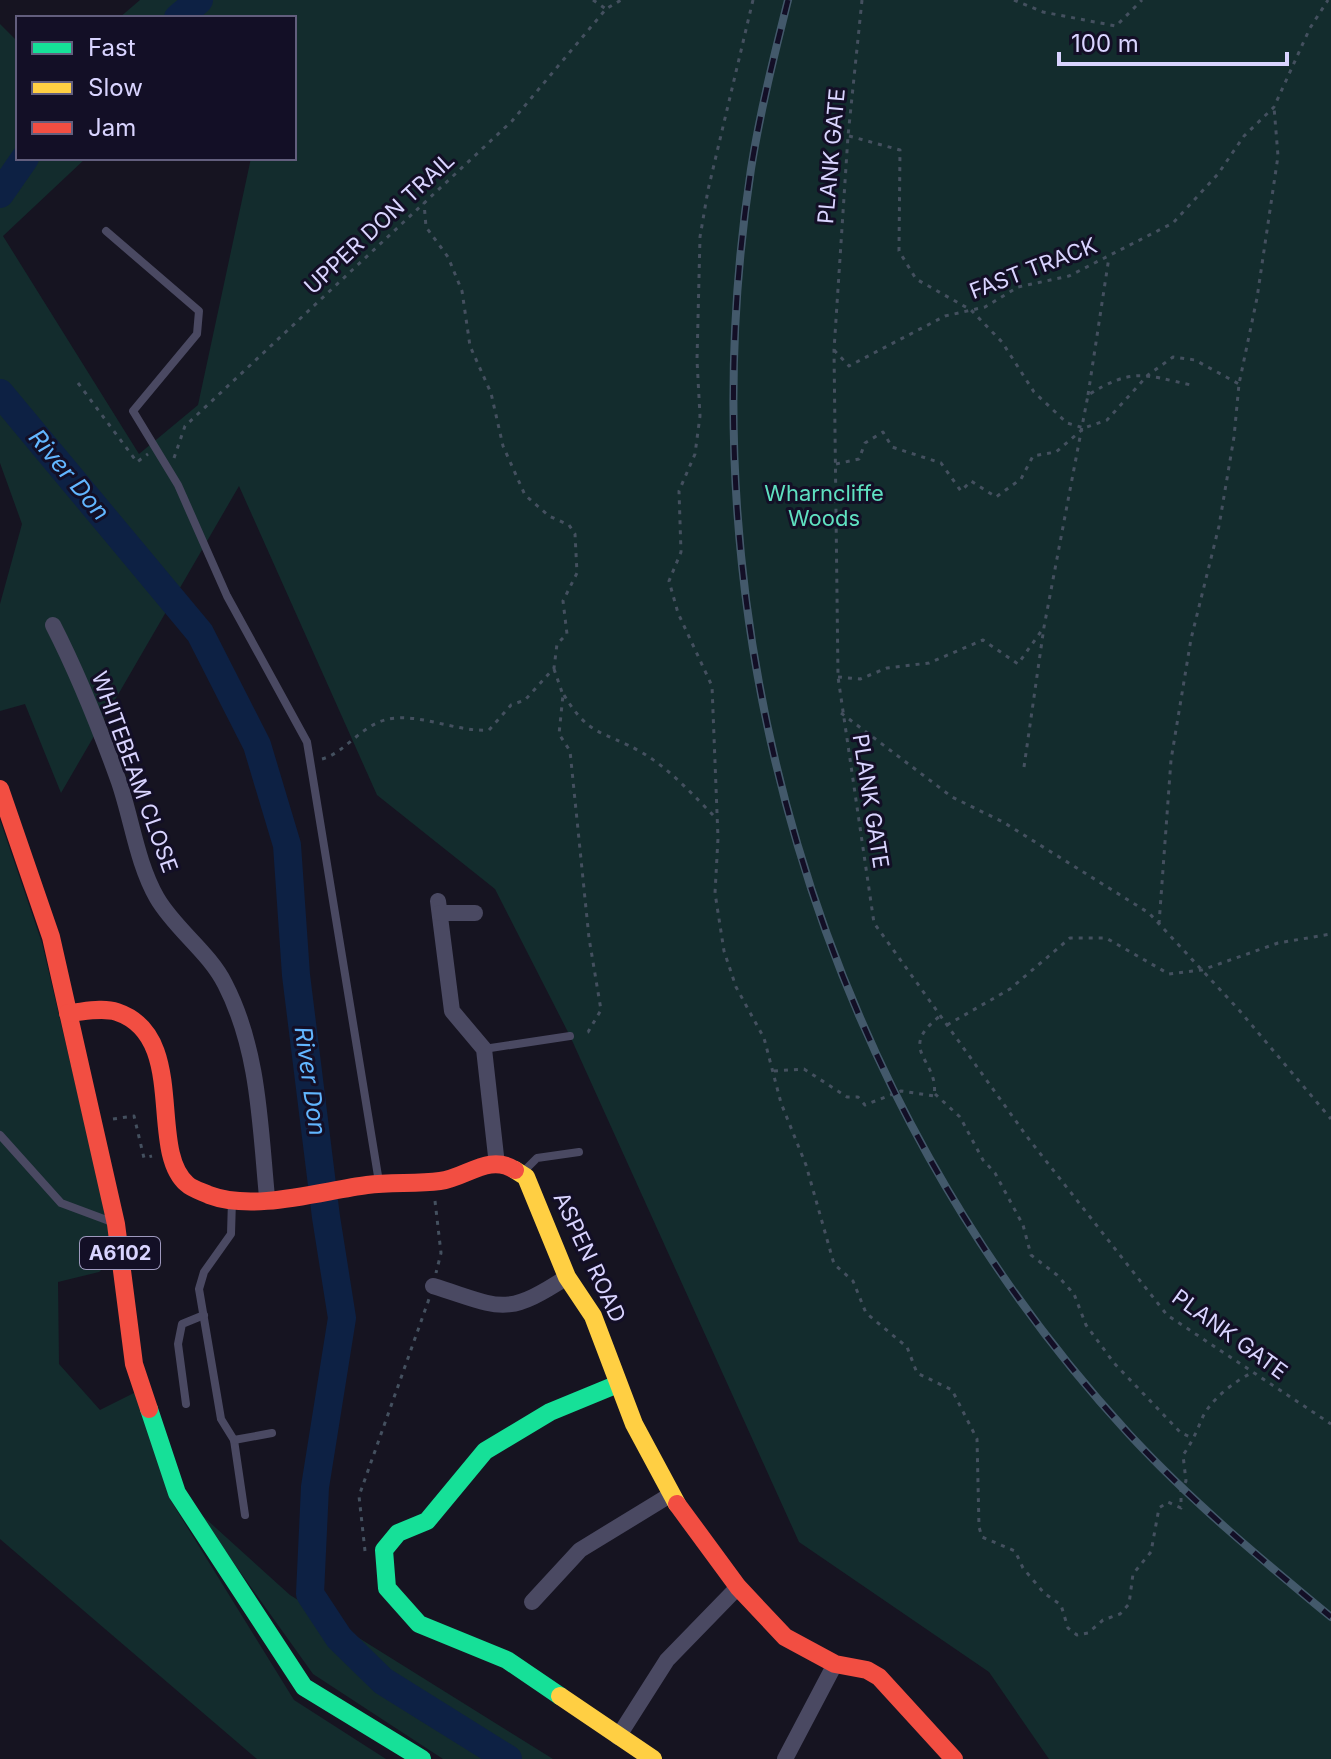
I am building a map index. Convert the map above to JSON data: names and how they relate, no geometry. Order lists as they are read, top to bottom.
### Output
{
  "streets": {
    "street": ["WHITEBEAM CLOSE", "A6102", "ASPEN ROAD"],
    "path": ["PLANK GATE", "UPPER DON TRAIL", "FAST TRACK"]
  },
  "crossings": [
    ["PLANK GATE", "FAST TRACK"]
  ],
  "water": ["River Don"],
  "parks": ["Wharncliffe Woods"],
  "legend": ["Fast", "Slow", "Jam"],
  "scale_bar": "100 m"
}
